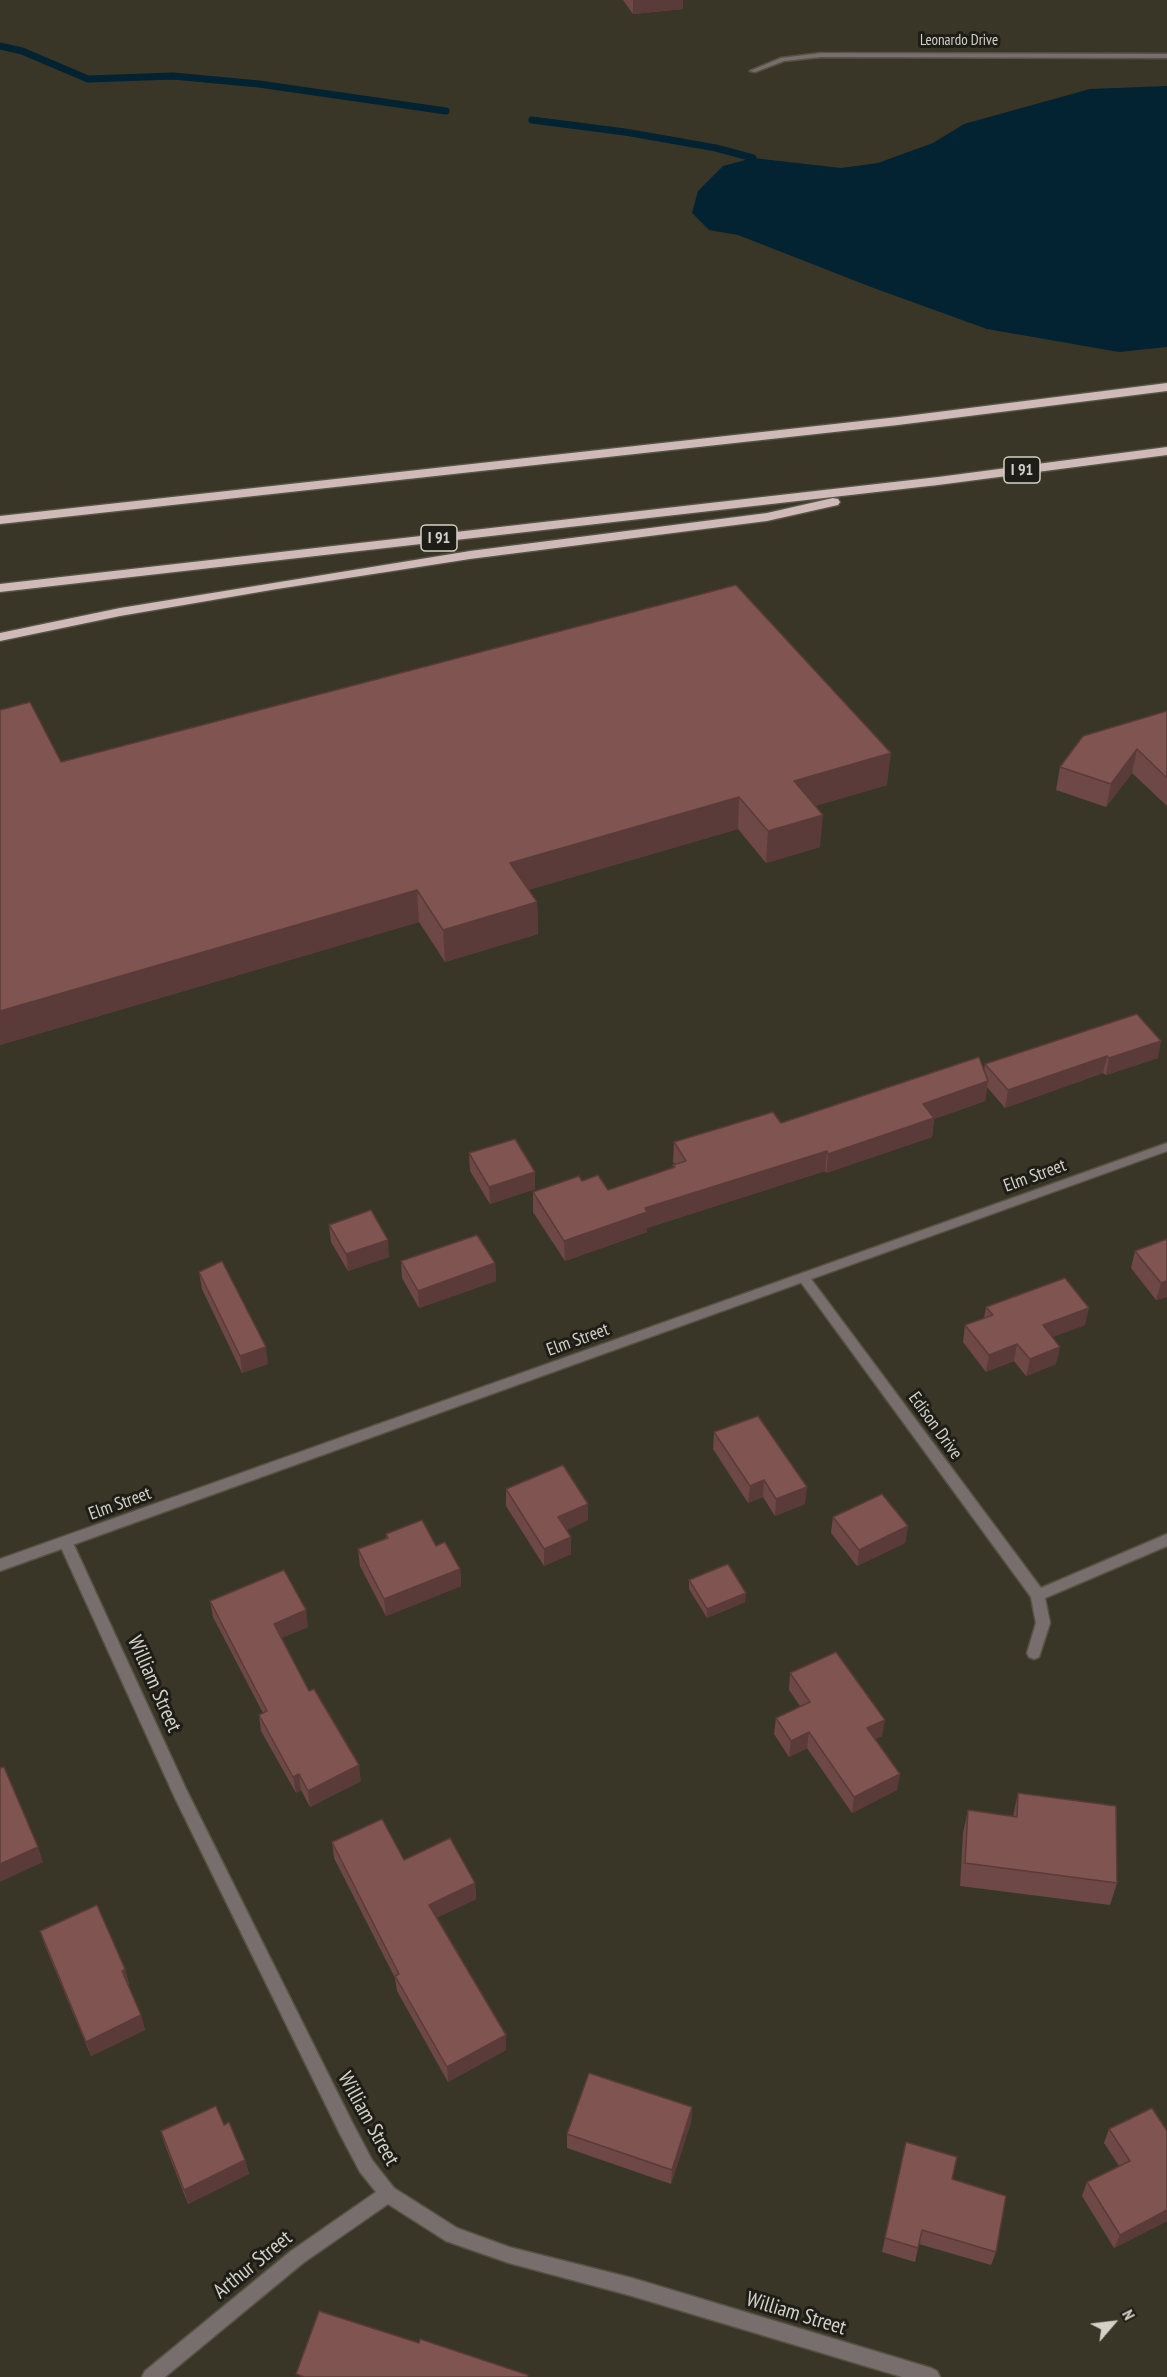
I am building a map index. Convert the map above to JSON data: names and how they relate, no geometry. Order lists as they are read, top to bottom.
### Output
{
  "streets": {
    "highway": ["I 91"],
    "street": [
      "Leonardo Drive",
      "Elm Street",
      "Edison Drive",
      "William Street",
      "Arthur Street"
    ]
  },
  "crossings": [
    ["Elm Street", "Edison Drive"],
    ["Elm Street", "William Street"],
    ["William Street", "Arthur Street"]
  ],
  "north": "top right"
}
